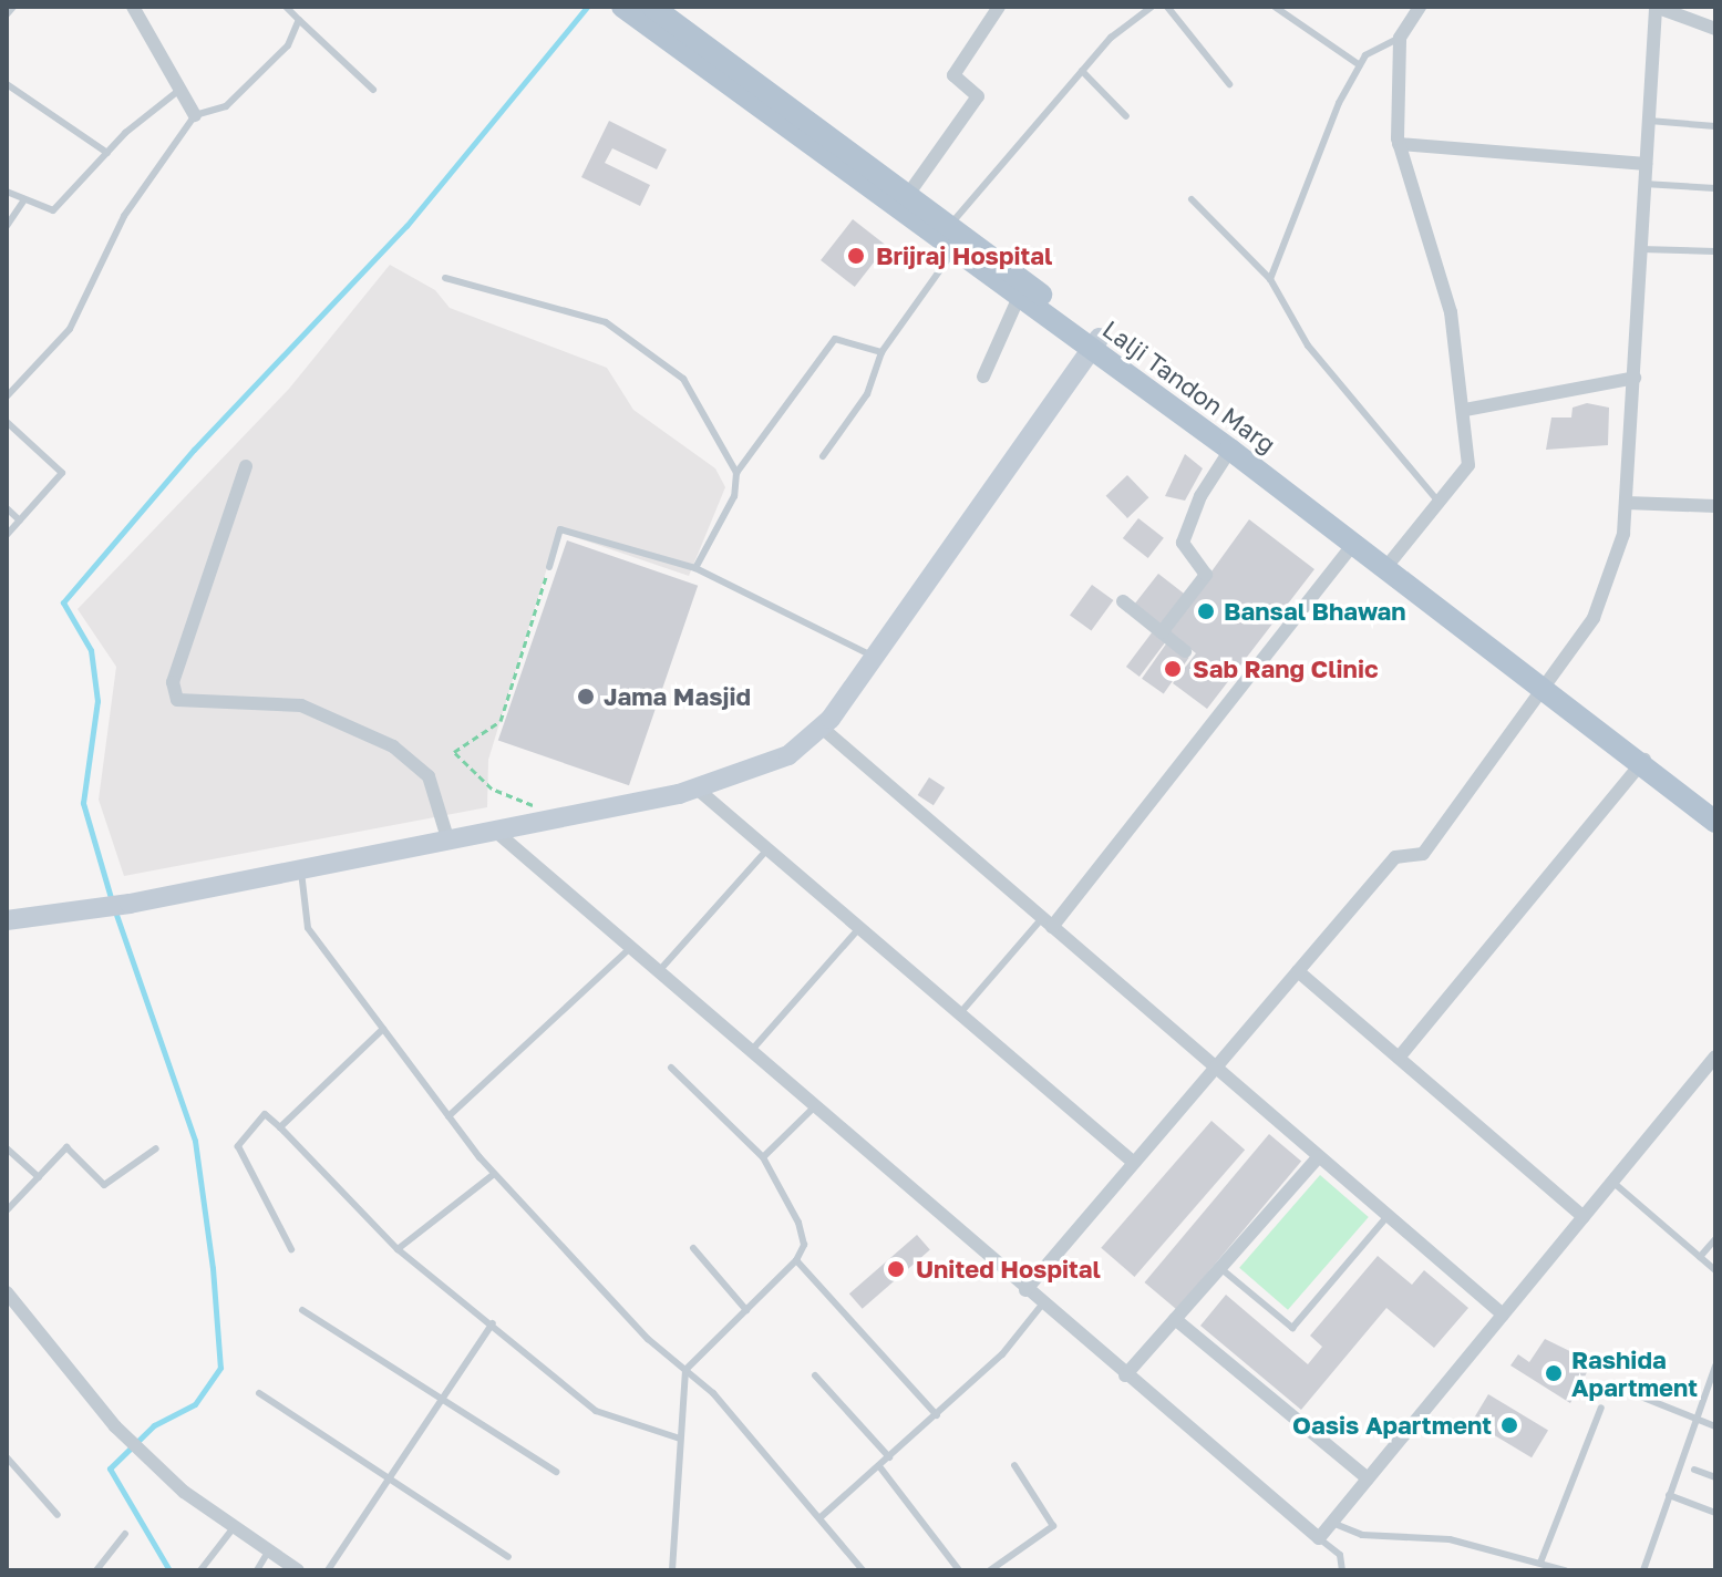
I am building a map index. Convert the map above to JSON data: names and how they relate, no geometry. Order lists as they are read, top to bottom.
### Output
{
  "streets": {
    "main road": ["Lalji Tandon Marg"]
  },
  "places": [
    "Brijraj Hospital",
    "Bansal Bhawan",
    "Sab Rang Clinic",
    "Jama Masjid",
    "United Hospital",
    "Rashida Apartment",
    "Oasis Apartment"
  ]
}
